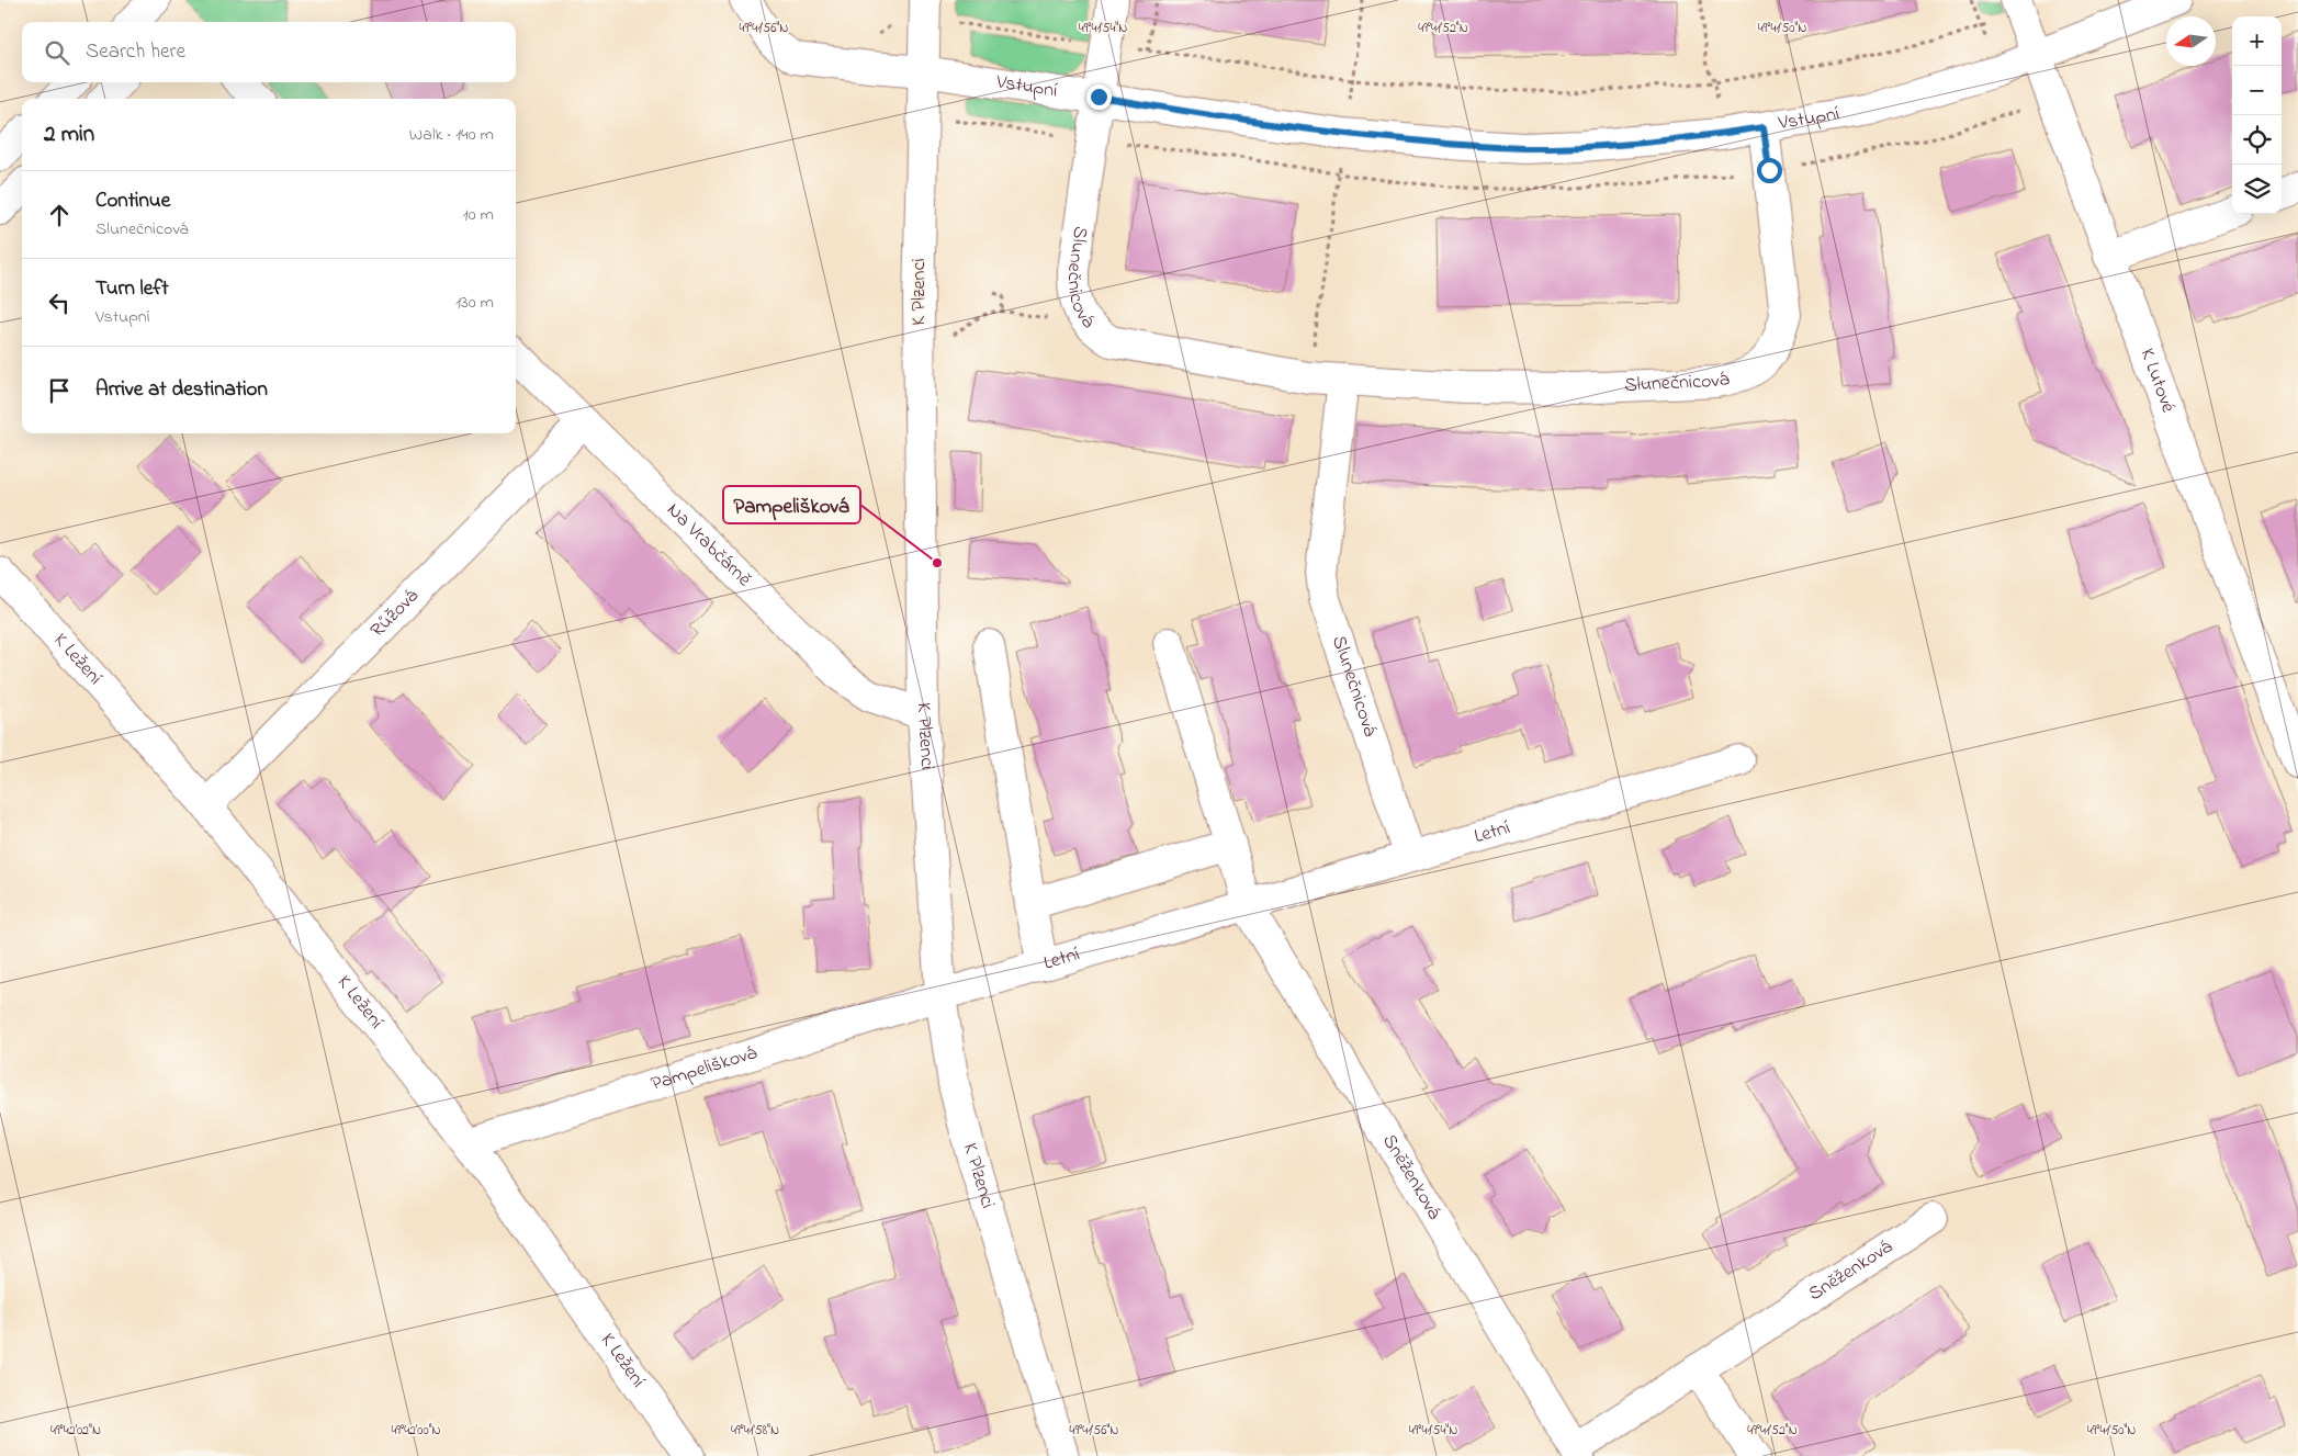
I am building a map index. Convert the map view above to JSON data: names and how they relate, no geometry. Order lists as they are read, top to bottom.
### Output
{
  "streets": {
    "street": [
      "Vstupní",
      "Slunečnicová",
      "K Plzenci",
      "K Lutové",
      "Na Vrabčárně",
      "Růžová",
      "K Ležení",
      "Letní",
      "Pampelišková",
      "Sněženková"
    ]
  },
  "crossings": [
    ["Vstupní", "Slunečnicová"],
    ["Vstupní", "K Plzenci"],
    ["Vstupní", "K Lutové"],
    ["Slunečnicová", "Letní"],
    ["K Plzenci", "Na Vrabčárně"],
    ["K Plzenci", "Letní"],
    ["K Plzenci", "Pampelišková"],
    ["Na Vrabčárně", "Růžová"],
    ["Růžová", "K Ležení"],
    ["K Ležení", "Pampelišková"],
    ["Letní", "Pampelišková"],
    ["Letní", "Sněženková"]
  ],
  "places": ["Pampelišková"],
  "north": "left",
  "page": {
    "map_buttons": ["+", "−"],
    "search": "Search here",
    "heading": ["2 min", "Walk · 140 m"],
    "list": [
      ["Continue", "Slunečnicová", "10 m"],
      ["Turn left", "Vstupní", "130 m"],
      "Arrive at destination"
    ]
  },
  "coordinates": [
    "49°41'56\"N",
    "49°41'54\"N",
    "49°41'52\"N",
    "49°41'50\"N",
    "49°42'02\"N",
    "49°42'00\"N",
    "49°41'58\"N"
  ]
}
